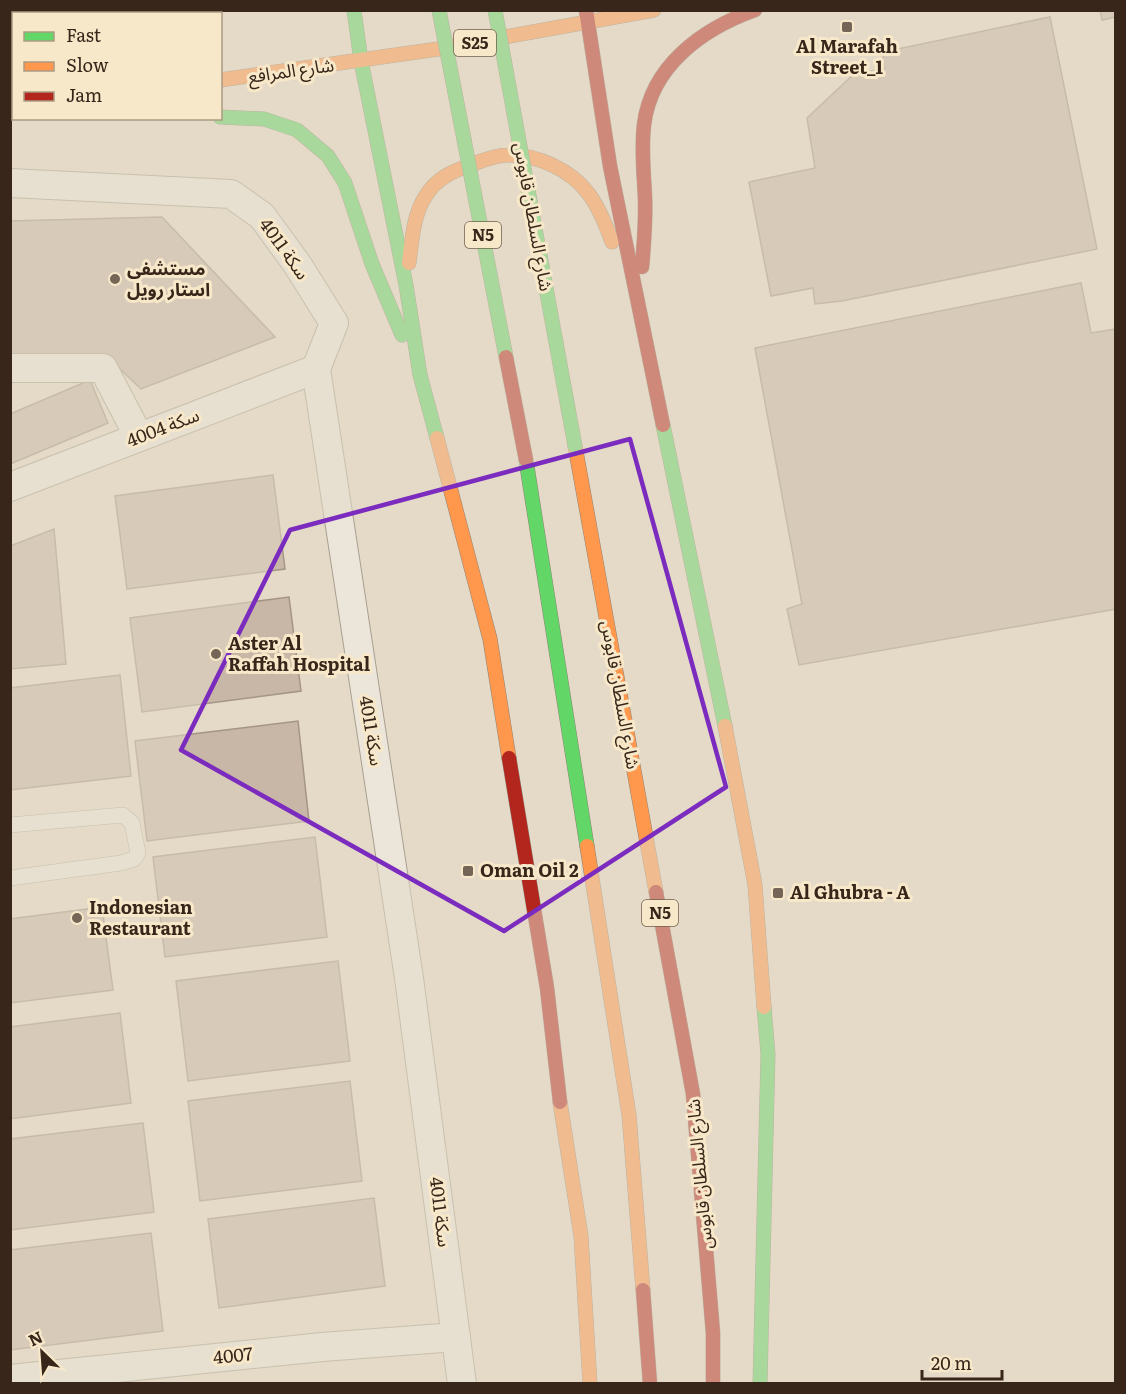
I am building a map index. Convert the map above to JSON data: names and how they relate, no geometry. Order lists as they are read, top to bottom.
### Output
{
  "streets": {
    "main road": [
      "S25",
      "شارع المرافع",
      "شارع السلطان قابوس",
      "N5"
    ],
    "street": ["سكة 4011", "سكة 4004", "4007"]
  },
  "crossings": [
    ["S25", "شارع المرافع"],
    ["سكة 4011", "سكة 4004"],
    ["سكة 4011", "4007"]
  ],
  "places": {
    "transit": ["Al Marafah Street_1", "Oman Oil 2", "Al Ghubra - A"],
    "other": ["مستشفى استار رويل", "Aster Al Raffah Hospital", "Indonesian Restaurant"]
  },
  "legend": ["Fast", "Slow", "Jam"],
  "scale_bar": "20 m",
  "north": "top left"
}
